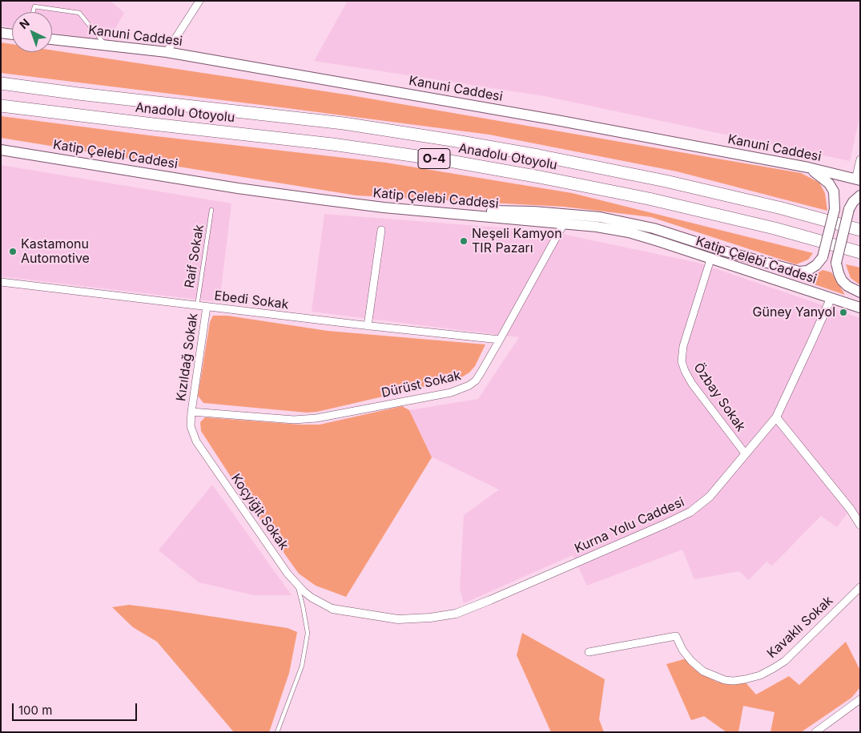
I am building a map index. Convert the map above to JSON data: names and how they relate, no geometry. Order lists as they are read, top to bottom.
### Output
{
  "streets": {
    "highway": ["Anadolu Otoyolu", "O-4"],
    "main road": ["Kanuni Caddesi", "Katip Çelebi Caddesi"],
    "street": [
      "Ebedi Sokak",
      "Kızıldağ Sokak",
      "Dürüst Sokak",
      "Özbay Sokak",
      "Koçyiğit Sokak",
      "Kurna Yolu Caddesi",
      "Kavaklı Sokak"
    ],
    "lane": ["Raif Sokak"]
  },
  "crossings": [
    ["Katip Çelebi Caddesi", "Dürüst Sokak"],
    ["Katip Çelebi Caddesi", "Özbay Sokak"],
    ["Katip Çelebi Caddesi", "Kurna Yolu Caddesi"],
    ["Raif Sokak", "Ebedi Sokak"],
    ["Ebedi Sokak", "Kızıldağ Sokak"],
    ["Ebedi Sokak", "Dürüst Sokak"],
    ["Kızıldağ Sokak", "Dürüst Sokak"],
    ["Kızıldağ Sokak", "Koçyiğit Sokak"],
    ["Dürüst Sokak", "Koçyiğit Sokak"],
    ["Özbay Sokak", "Kurna Yolu Caddesi"],
    ["Koçyiğit Sokak", "Kurna Yolu Caddesi"]
  ],
  "places": ["Neşeli Kamyon TIR Pazarı", "Kastamonu Automotive", "Güney Yanyol"],
  "scale_bar": "100 m",
  "north": "top left"
}
